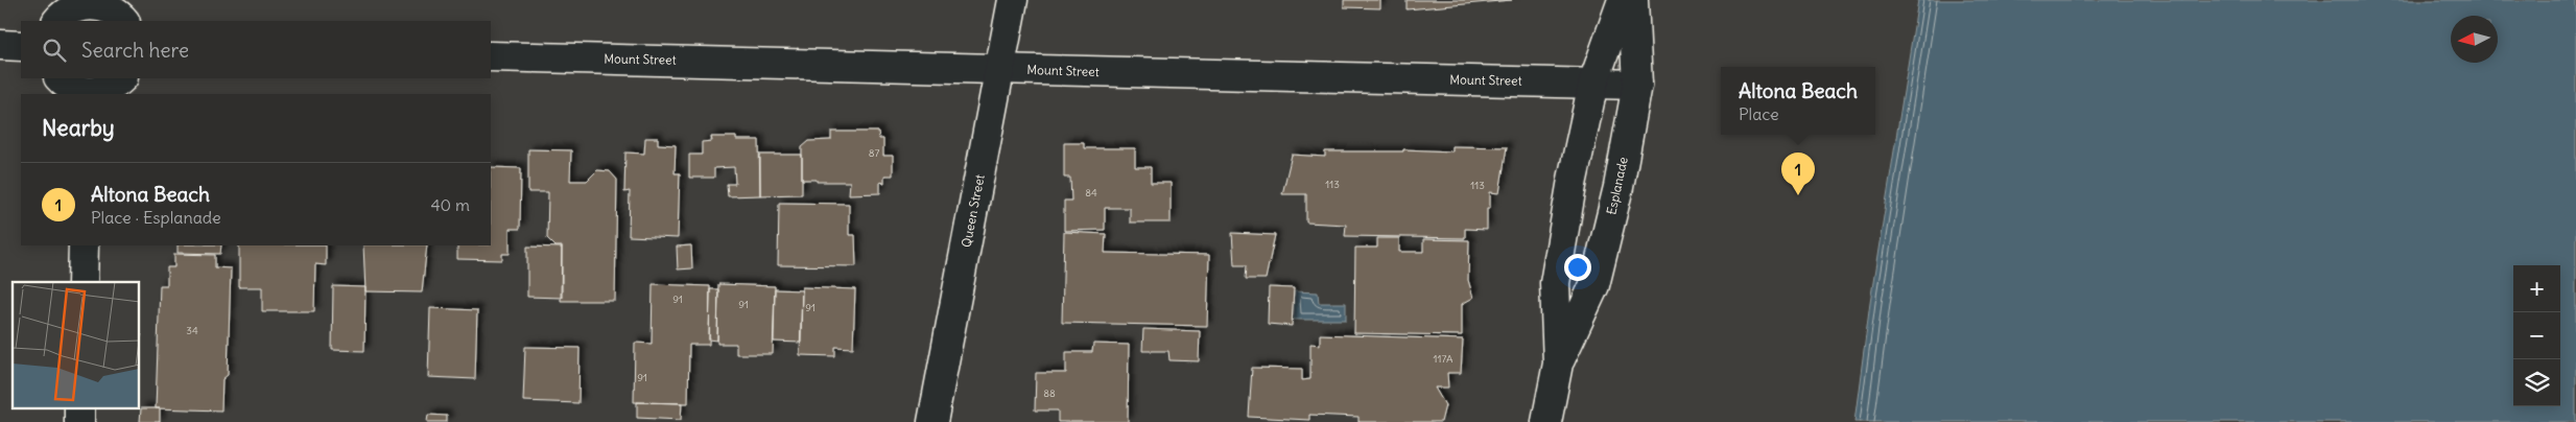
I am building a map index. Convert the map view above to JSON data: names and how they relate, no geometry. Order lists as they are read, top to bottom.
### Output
{
  "streets": {
    "street": ["Mount Street", "Esplanade", "Queen Street"]
  },
  "crossings": [
    ["Mount Street", "Esplanade"],
    ["Mount Street", "Queen Street"]
  ],
  "house_numbers": [
    "87",
    "113",
    "113",
    "84",
    "91",
    "91",
    "91",
    "34",
    "117A",
    "91",
    "88"
  ],
  "north": "left",
  "page": {
    "search": "Search here",
    "popup": ["Altona Beach", "Place"],
    "heading": "Nearby",
    "pins": "1",
    "list": [
      {
        "mark": "1",
        "name": "Altona Beach",
        "note": "Place · Esplanade",
        "value": "40 m"
      }
    ],
    "map_buttons": ["+", "−"]
  }
}
